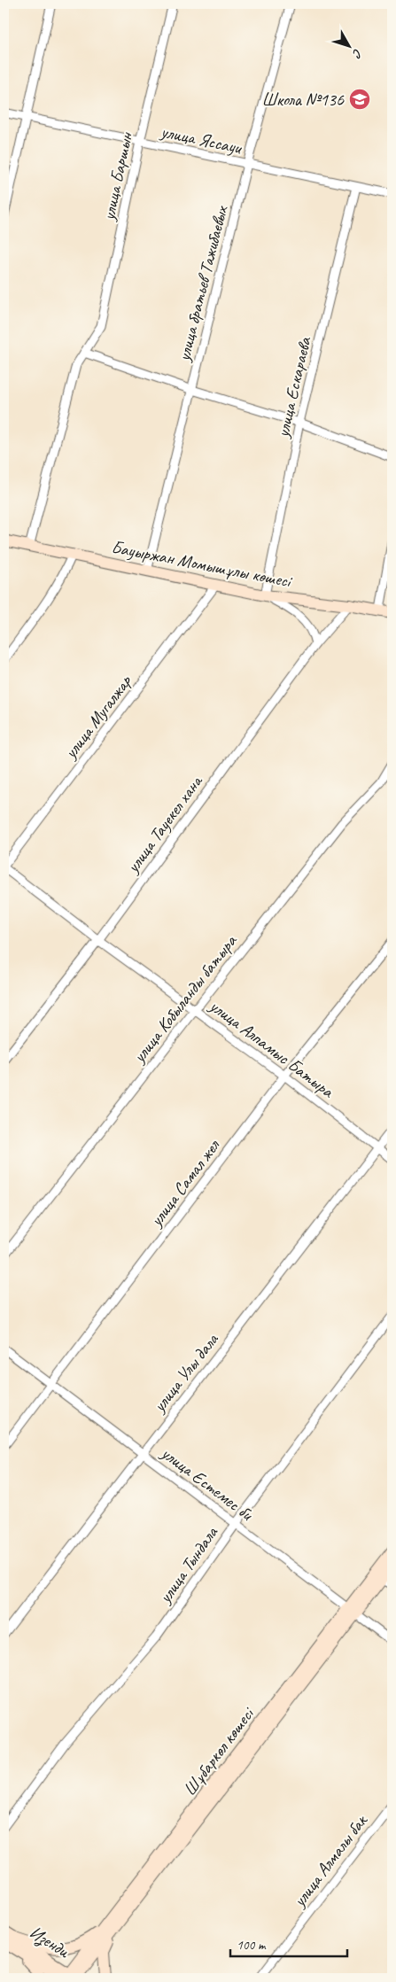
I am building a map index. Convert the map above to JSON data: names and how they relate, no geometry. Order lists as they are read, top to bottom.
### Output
{
  "streets": {
    "street": [
      "улица Яссауи",
      "улица Баршын",
      "улица братьев Тажибаевых",
      "улица Ескараева",
      "Бауыржан Момышұлы көшесі",
      "улица Мугалжар",
      "улица Тауекел хана",
      "улица Кобыланды батыра",
      "улица Алпамыс Батыра",
      "улица Самал жел",
      "улица Улы дала",
      "улица Естемес би",
      "улица Тындала",
      "Шұбаркөл көшесі",
      "улица Алмалы бак",
      "Изенди"
    ]
  },
  "crossings": [
    ["улица Яссауи", "улица Баршын"],
    ["улица Яссауи", "улица братьев Тажибаевых"],
    ["улица Яссауи", "улица Ескараева"],
    ["улица Баршын", "Бауыржан Момышұлы көшесі"],
    ["улица братьев Тажибаевых", "Бауыржан Момышұлы көшесі"],
    ["улица Ескараева", "Бауыржан Момышұлы көшесі"],
    ["Бауыржан Момышұлы көшесі", "улица Мугалжар"],
    ["Бауыржан Момышұлы көшесі", "улица Тауекел хана"],
    ["улица Мугалжар", "улица Алпамыс Батыра"],
    ["улица Тауекел хана", "улица Алпамыс Батыра"],
    ["улица Кобыланды батыра", "улица Алпамыс Батыра"],
    ["улица Алпамыс Батыра", "улица Самал жел"],
    ["улица Алпамыс Батыра", "улица Улы дала"],
    ["улица Самал жел", "улица Естемес би"],
    ["улица Улы дала", "улица Естемес би"],
    ["улица Естемес би", "улица Тындала"],
    ["улица Естемес би", "Шұбаркөл көшесі"],
    ["Шұбаркөл көшесі", "Изенди"]
  ],
  "places": {
    "school or university": ["Школа №136"]
  },
  "scale_bar": "100 m",
  "north": "bottom right"
}
